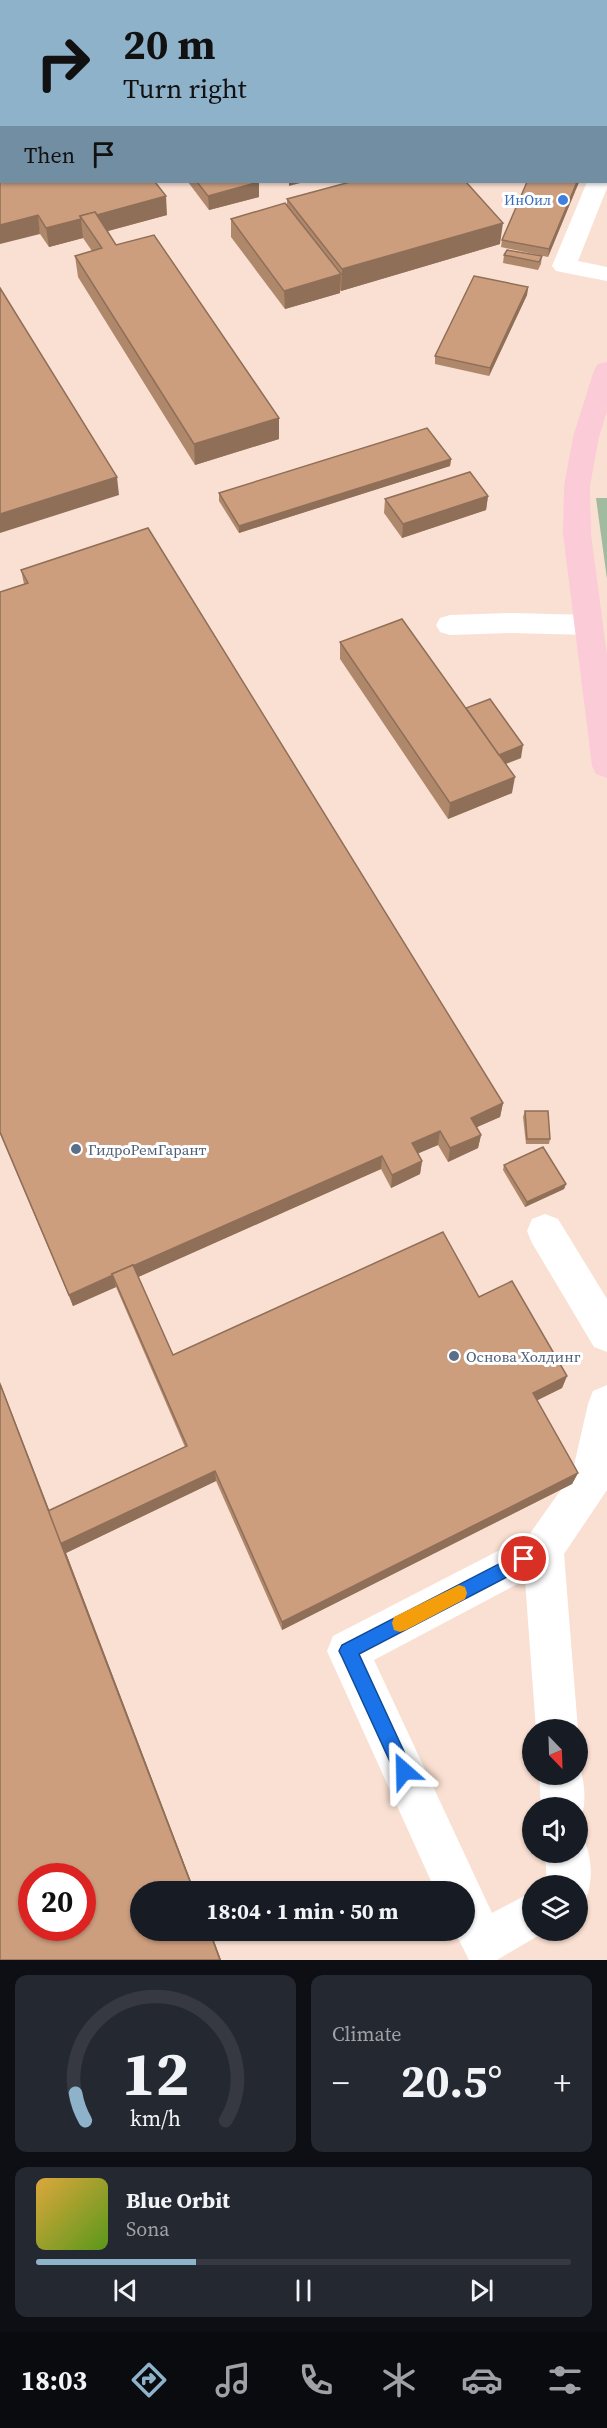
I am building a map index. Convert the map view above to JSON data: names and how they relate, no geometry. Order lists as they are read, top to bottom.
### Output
{
  "places": ["ИнОил", "ГидроРемГарант", "Основа Холдинг"],
  "north": "bottom right",
  "page": {
    "turn": ["20 m", "Turn right"],
    "then": "Then",
    "limit": "20",
    "trip": "18:04 · 1 min · 50 m",
    "tile": "Climate",
    "heat": ["−", "20.5°", "+"],
    "song": ["Blue Orbit", "Sona"],
    "tabs": "18:03",
    "gauge": ["12", "km/h"]
  }
}
